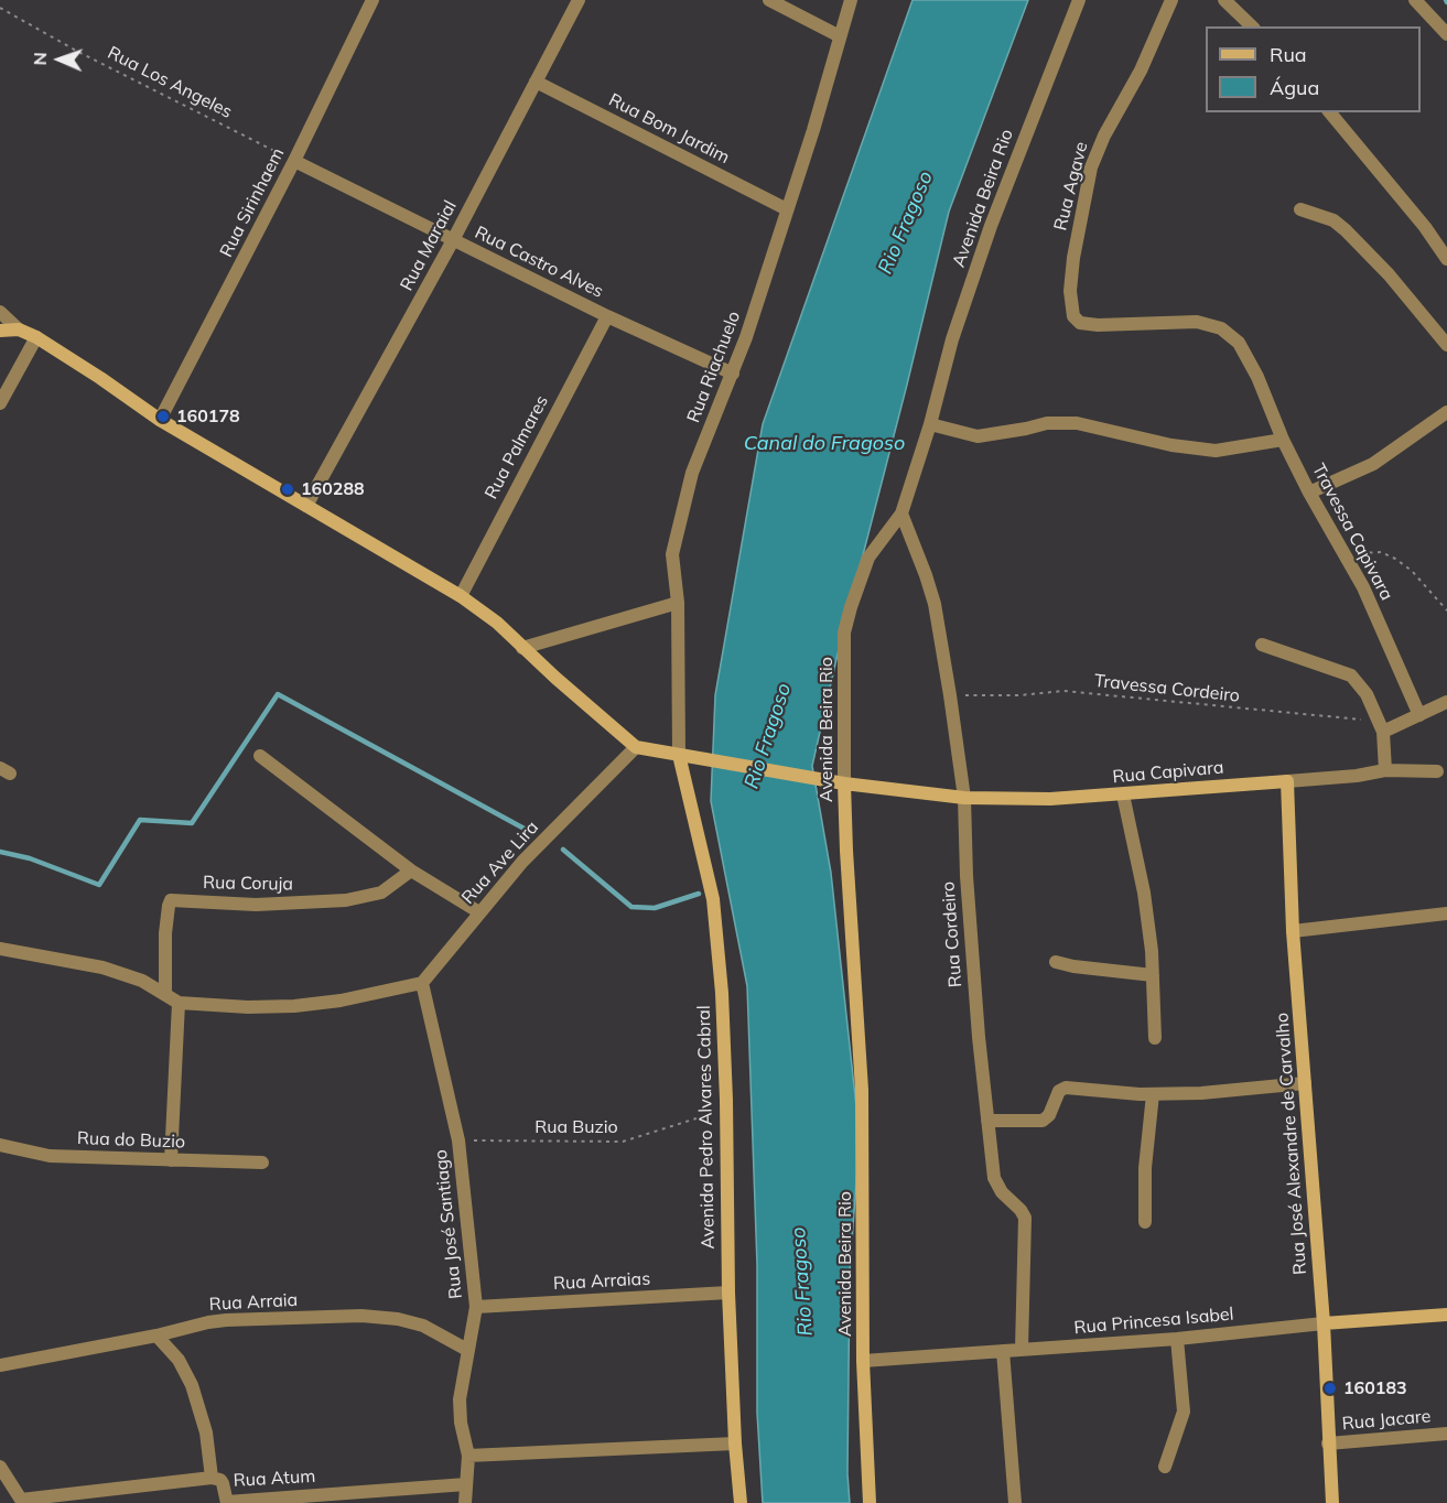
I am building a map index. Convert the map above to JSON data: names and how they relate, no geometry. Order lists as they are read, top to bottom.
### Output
{
  "streets": {
    "main road": [
      "Avenida Beira Rio",
      "Rua Capivara",
      "Avenida Pedro Alvares Cabral",
      "Rua José Alexandre de Carvalho",
      "Rua Princesa Isabel"
    ],
    "street": [
      "Rua Bom Jardim",
      "Rua Agave",
      "Rua Sirinhaem",
      "Rua Maraial",
      "Rua Castro Alves",
      "Rua Riachuelo",
      "Rua Palmares",
      "Travessa Capivara",
      "Rua Ave Lira",
      "Rua Coruja",
      "Rua Cordeiro",
      "Rua do Buzio",
      "Rua José Santiago",
      "Rua Arraias",
      "Rua Arraia",
      "Rua Jacare",
      "Rua Atum"
    ],
    "path": ["Rua Los Angeles", "Travessa Cordeiro", "Rua Buzio"]
  },
  "crossings": [
    ["Rua Los Angeles", "Rua Sirinhaem"],
    ["Rua Los Angeles", "Rua Castro Alves"],
    ["Rua Bom Jardim", "Rua Maraial"],
    ["Rua Bom Jardim", "Rua Riachuelo"],
    ["Rua Agave", "Travessa Capivara"],
    ["Avenida Beira Rio", "Rua Capivara"],
    ["Avenida Beira Rio", "Rua Cordeiro"],
    ["Avenida Beira Rio", "Rua Princesa Isabel"],
    ["Rua Sirinhaem", "Rua Castro Alves"],
    ["Rua Maraial", "Rua Castro Alves"],
    ["Rua Castro Alves", "Rua Riachuelo"],
    ["Rua Castro Alves", "Rua Palmares"],
    ["Rua Riachuelo", "Avenida Pedro Alvares Cabral"],
    ["Travessa Cordeiro", "Rua Cordeiro"],
    ["Rua Capivara", "Rua Cordeiro"],
    ["Rua Capivara", "Rua José Alexandre de Carvalho"],
    ["Rua Ave Lira", "Rua José Santiago"],
    ["Rua Cordeiro", "Rua Princesa Isabel"],
    ["Rua Buzio", "Avenida Pedro Alvares Cabral"],
    ["Rua Buzio", "Rua José Santiago"],
    ["Avenida Pedro Alvares Cabral", "Rua Arraias"],
    ["Rua José Alexandre de Carvalho", "Rua Princesa Isabel"],
    ["Rua José Alexandre de Carvalho", "Rua Jacare"],
    ["Rua José Santiago", "Rua Arraias"],
    ["Rua José Santiago", "Rua Arraia"],
    ["Rua José Santiago", "Rua Atum"]
  ],
  "water": ["Rio Fragoso", "Canal do Fragoso"],
  "places": ["160178", "160288", "160183"],
  "legend": ["Rua", "Água"],
  "north": "left"
}
